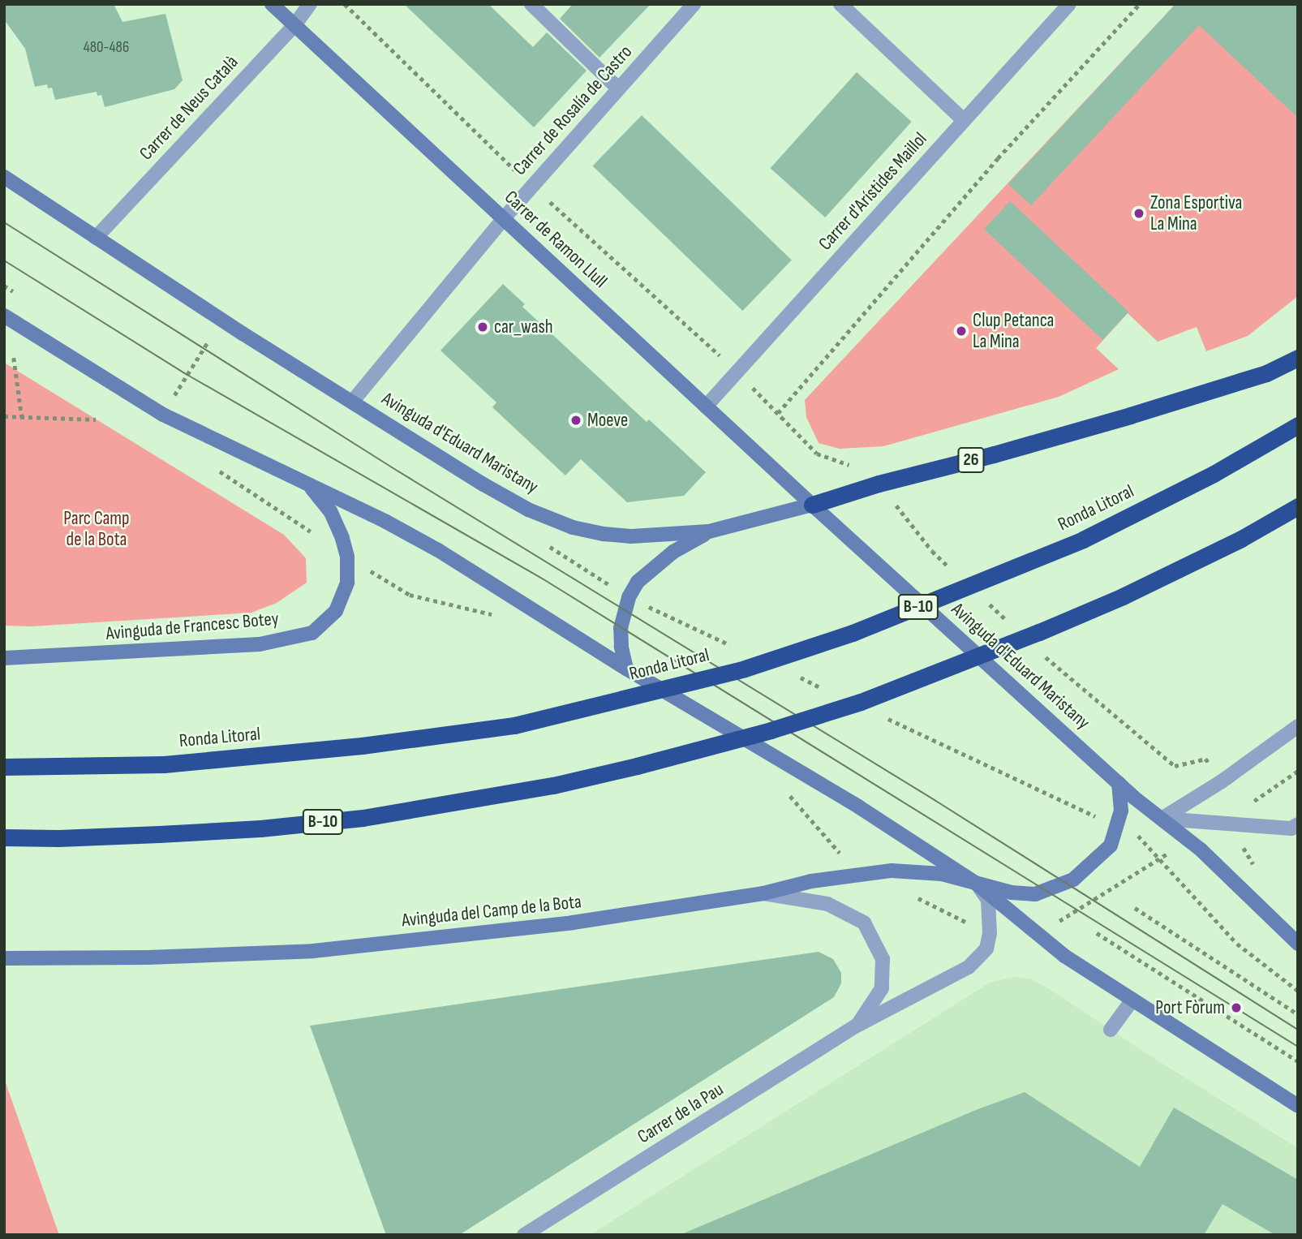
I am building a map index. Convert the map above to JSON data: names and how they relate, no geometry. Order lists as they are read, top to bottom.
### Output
{
  "streets": {
    "highway": ["26", "Ronda Litoral", "B-10"],
    "main road": [
      "Carrer de Ramon Llull",
      "Avinguda d'Eduard Maristany",
      "Avinguda de Francesc Botey",
      "Avinguda del Camp de la Bota"
    ],
    "street": [
      "Carrer de Neus Català",
      "Carrer de Rosalía de Castro",
      "Carrer d'Arístides Maillol",
      "Carrer de la Pau"
    ]
  },
  "crossings": [
    ["Carrer de Neus Català", "Carrer de Ramon Llull"],
    ["Carrer de Neus Català", "Avinguda d'Eduard Maristany"],
    ["Carrer de Rosalía de Castro", "Carrer de Ramon Llull"],
    ["Carrer de Rosalía de Castro", "Avinguda d'Eduard Maristany"],
    ["Carrer d'Arístides Maillol", "Carrer de Ramon Llull"],
    ["Carrer de Ramon Llull", "Avinguda d'Eduard Maristany"],
    ["Carrer de Ramon Llull", "26"],
    ["Avinguda d'Eduard Maristany", "26"],
    ["Avinguda del Camp de la Bota", "Carrer de la Pau"]
  ],
  "parks": ["Parc Camp de la Bota"],
  "places": [
    "Zona Esportiva La Mina",
    "car_wash",
    "Clup Petanca La Mina",
    "Moeve",
    "Port Fòrum"
  ],
  "house_numbers": ["480-486"]
}
